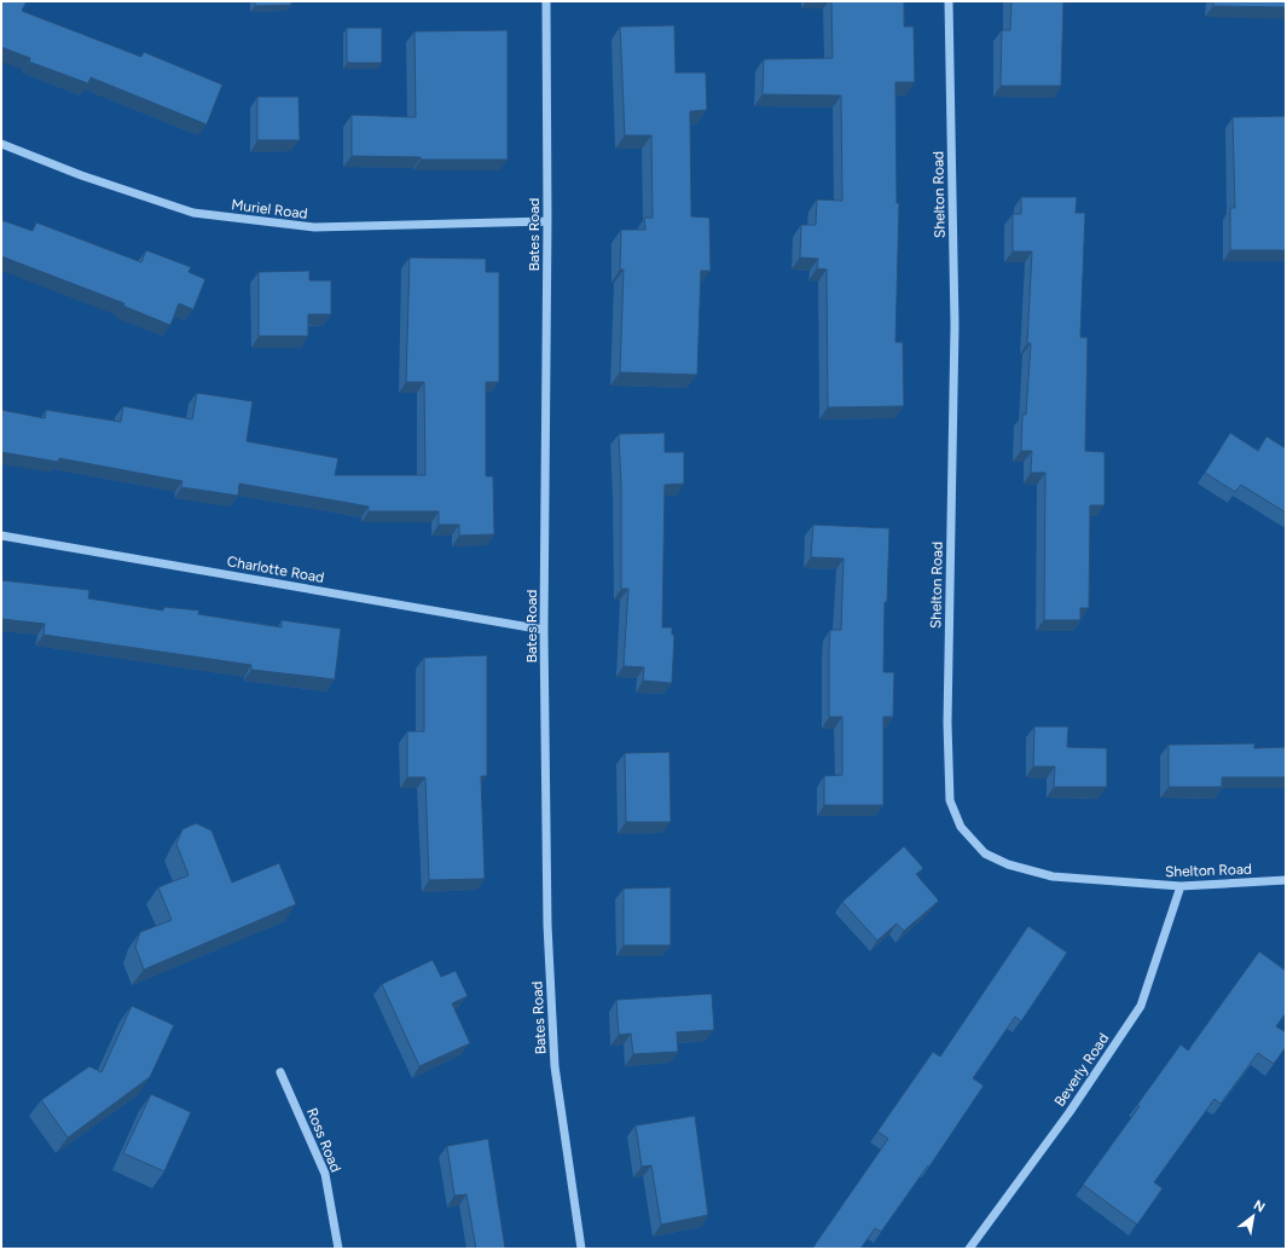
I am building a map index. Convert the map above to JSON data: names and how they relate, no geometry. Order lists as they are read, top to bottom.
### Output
{
  "streets": {
    "street": [
      "Shelton Road",
      "Muriel Road",
      "Bates Road",
      "Charlotte Road",
      "Beverly Road",
      "Ross Road"
    ]
  },
  "crossings": [
    ["Shelton Road", "Beverly Road"],
    ["Muriel Road", "Bates Road"],
    ["Bates Road", "Charlotte Road"]
  ],
  "north": "top right"
}
